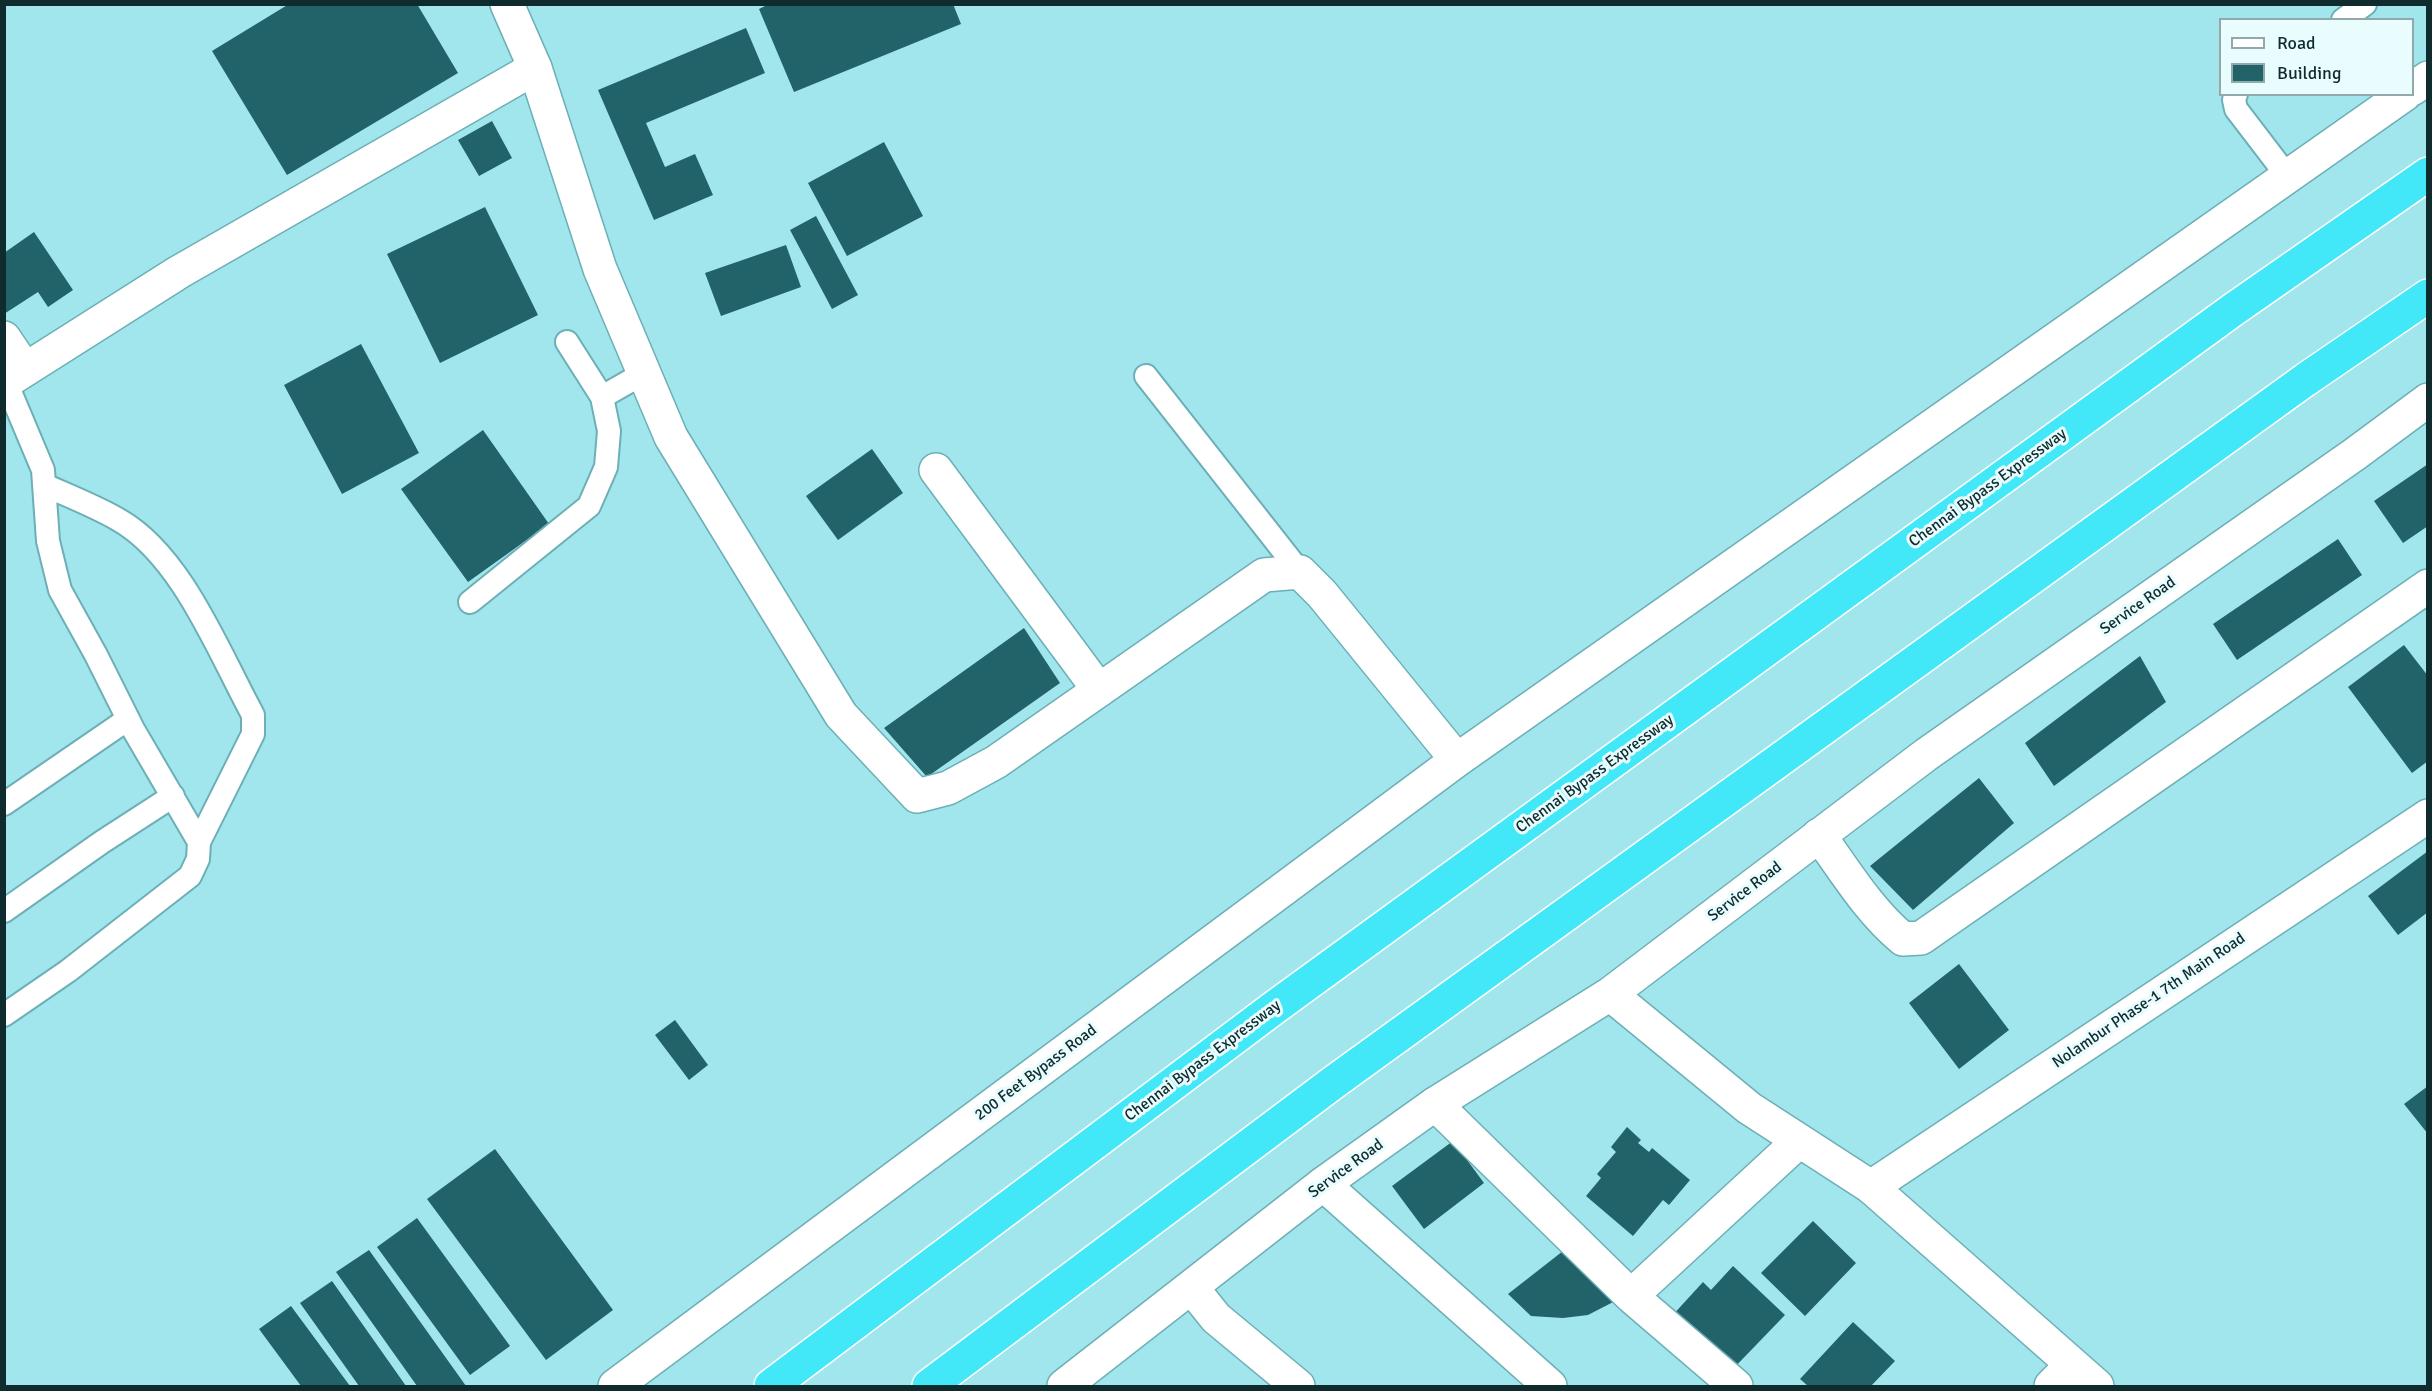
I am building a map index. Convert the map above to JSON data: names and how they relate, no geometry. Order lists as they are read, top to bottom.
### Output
{
  "streets": {
    "highway": ["Chennai Bypass Expressway"],
    "street": ["Service Road", "Nolambur Phase-1 7th Main Road", "200 Feet Bypass Road"]
  },
  "legend": ["Road", "Building"]
}
